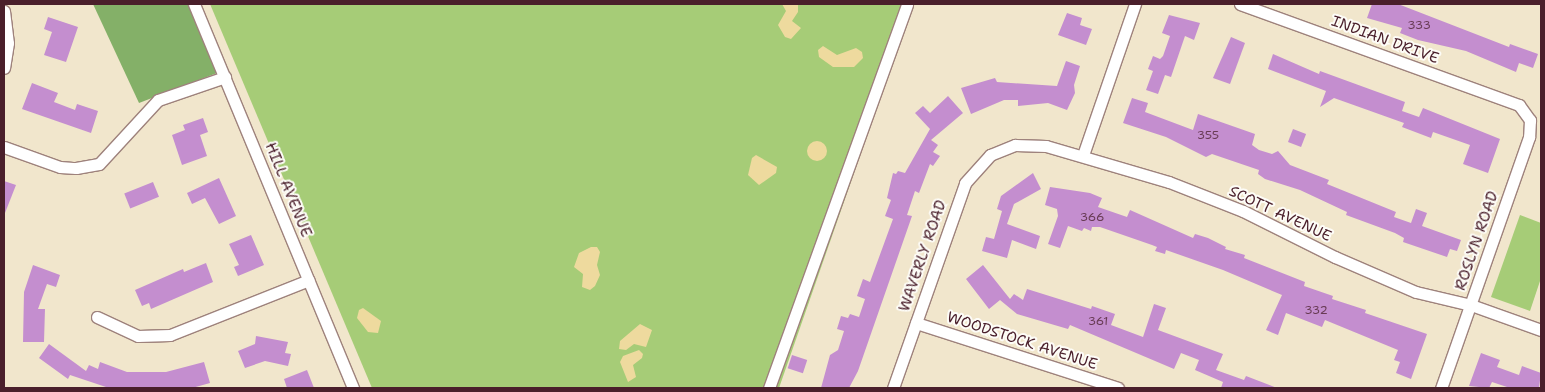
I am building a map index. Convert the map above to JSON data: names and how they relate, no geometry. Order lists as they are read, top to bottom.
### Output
{
  "streets": {
    "street": [
      "INDIAN DRIVE",
      "HILL AVENUE",
      "SCOTT AVENUE",
      "ROSLYN ROAD",
      "WAVERLY ROAD",
      "WOODSTOCK AVENUE"
    ]
  },
  "crossings": [
    ["INDIAN DRIVE", "ROSLYN ROAD"],
    ["SCOTT AVENUE", "ROSLYN ROAD"],
    ["SCOTT AVENUE", "WAVERLY ROAD"],
    ["WAVERLY ROAD", "WOODSTOCK AVENUE"]
  ],
  "house_numbers": [
    "333",
    "355",
    "366",
    "332",
    "361"
  ]
}
